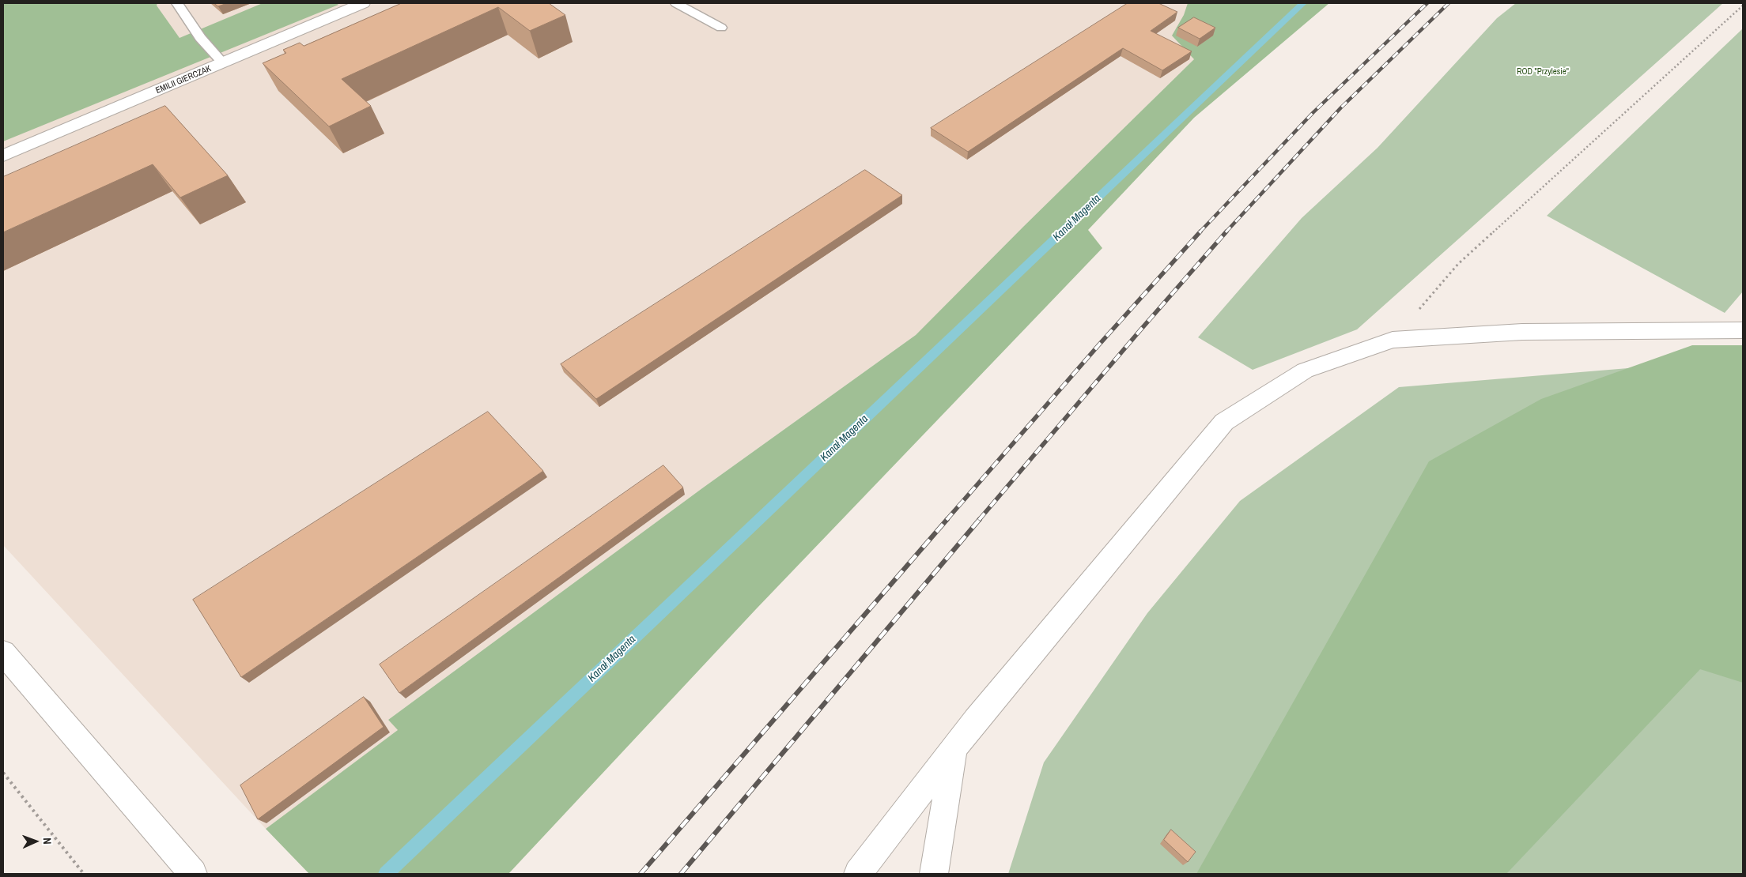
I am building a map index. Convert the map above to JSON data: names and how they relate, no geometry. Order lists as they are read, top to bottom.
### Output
{
  "streets": {
    "street": ["EMILII GIERCZAK"]
  },
  "water": ["Kanał Magenta"],
  "parks": ["ROD \"Przylesie\""],
  "north": "right"
}
